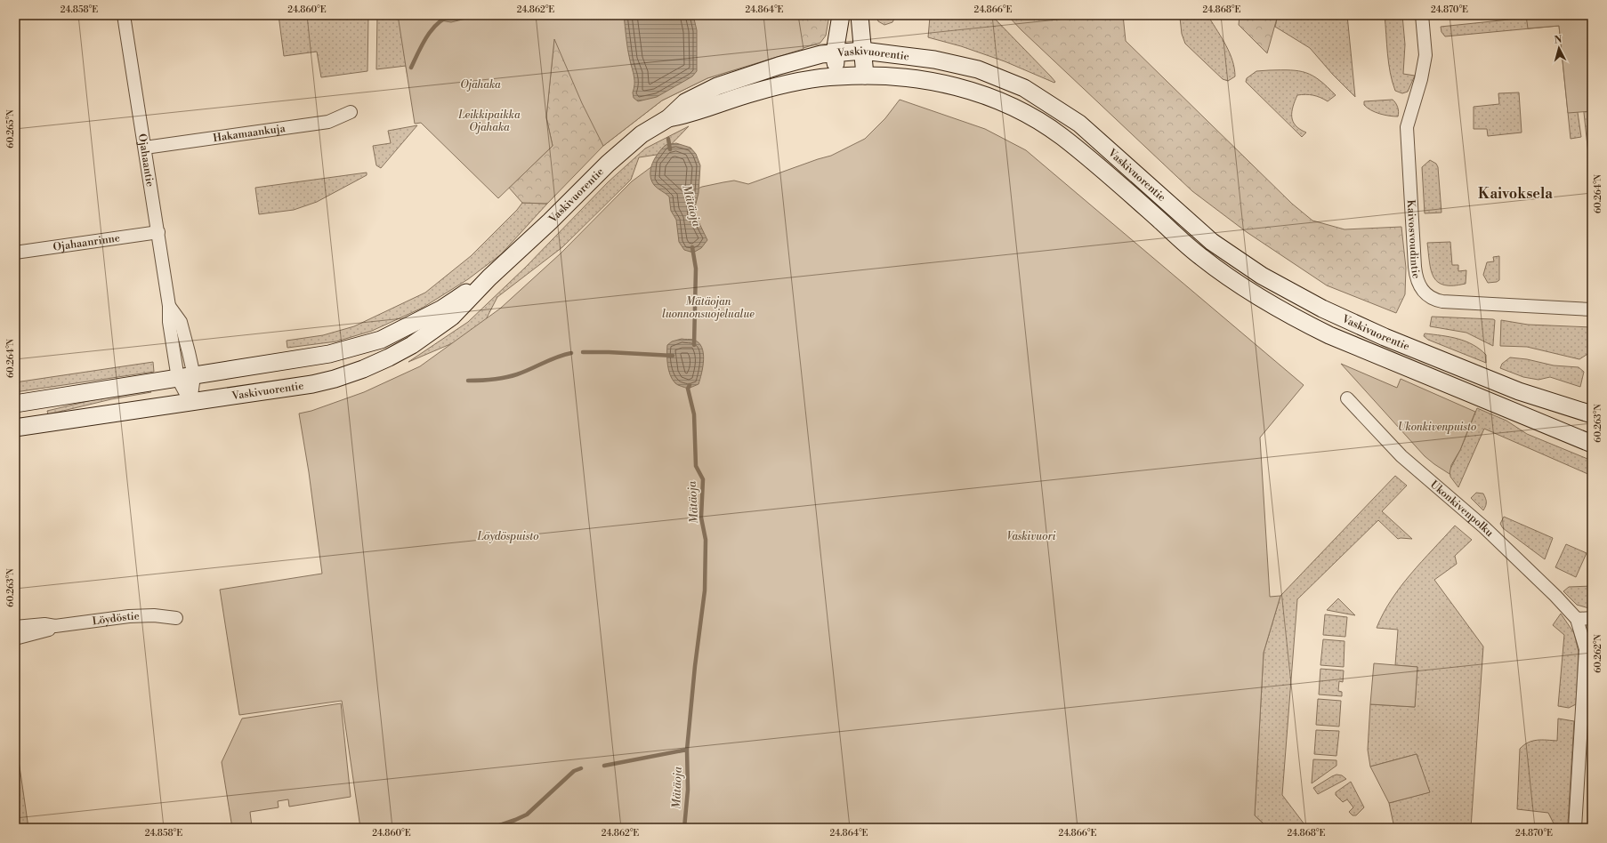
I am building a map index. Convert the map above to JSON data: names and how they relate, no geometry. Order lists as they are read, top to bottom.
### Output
{
  "streets": {
    "main road": ["Vaskivuorentie"],
    "street": [
      "Hakamaankuja",
      "Ojahaantie",
      "Kaivosvoudintie",
      "Ojahaanrinne",
      "Ukonkivenpolku",
      "Löydöstie"
    ]
  },
  "crossings": [
    ["Vaskivuorentie", "Ojahaantie"],
    ["Hakamaankuja", "Ojahaantie"],
    ["Ojahaantie", "Ojahaanrinne"]
  ],
  "districts": ["Kaivoksela"],
  "water": ["Mätäoja"],
  "parks": [
    "Ojahaka",
    "Leikkipaikka Ojahaka",
    "Mätäojan luonnonsuojelualue",
    "Ukonkivenpuisto",
    "Löydöspuisto",
    "Vaskivuori"
  ],
  "north": "top",
  "coordinates": [
    "24.858°E",
    "24.860°E",
    "24.862°E",
    "24.864°E",
    "24.866°E",
    "24.868°E",
    "24.870°E",
    "60.265°N",
    "60.264°N",
    "60.263°N",
    "60.262°N"
  ]
}
